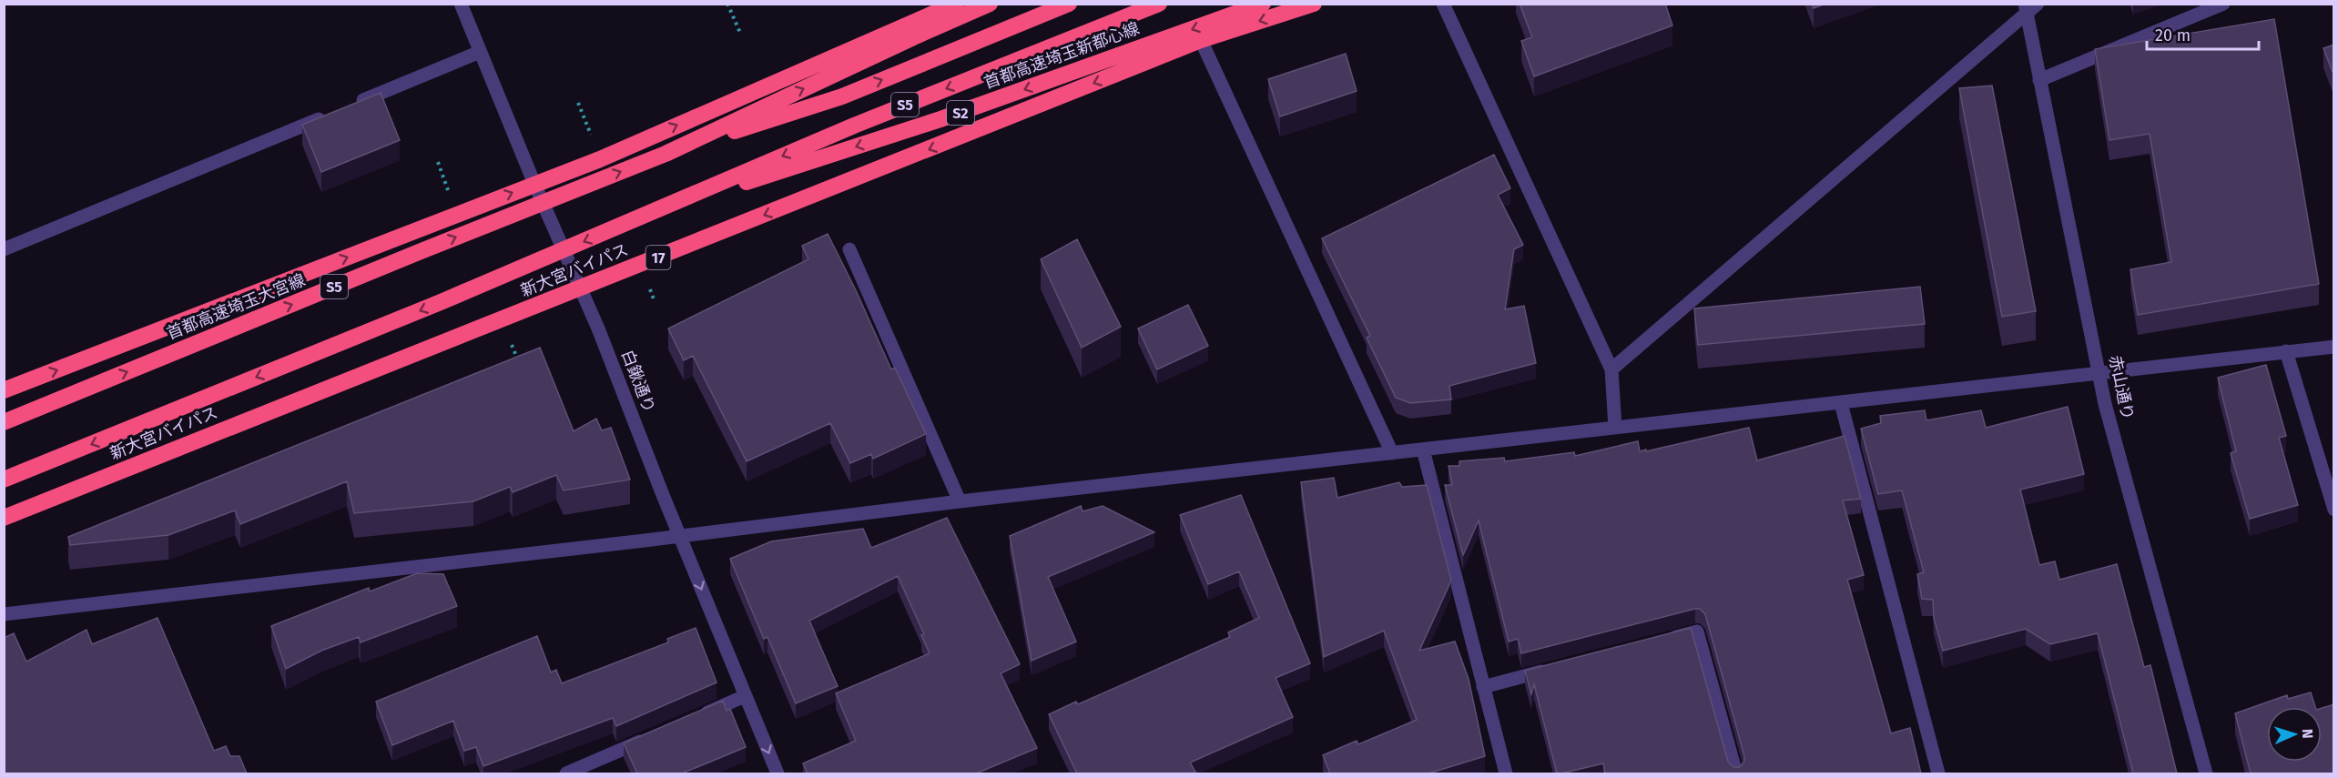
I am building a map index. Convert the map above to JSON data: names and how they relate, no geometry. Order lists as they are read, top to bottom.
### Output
{
  "streets": {
    "highway": [
      "首都高速埼玉新都心線",
      "S5",
      "S2",
      "17",
      "新大宮バイパス",
      "首都高速埼玉大宮線"
    ],
    "street": ["白鍬通り", "赤山通り"]
  },
  "crossings": [
    ["首都高速埼玉新都心線", "S5"],
    ["新大宮バイパス", "白鍬通り"]
  ],
  "scale_bar": "20 m",
  "north": "right"
}
